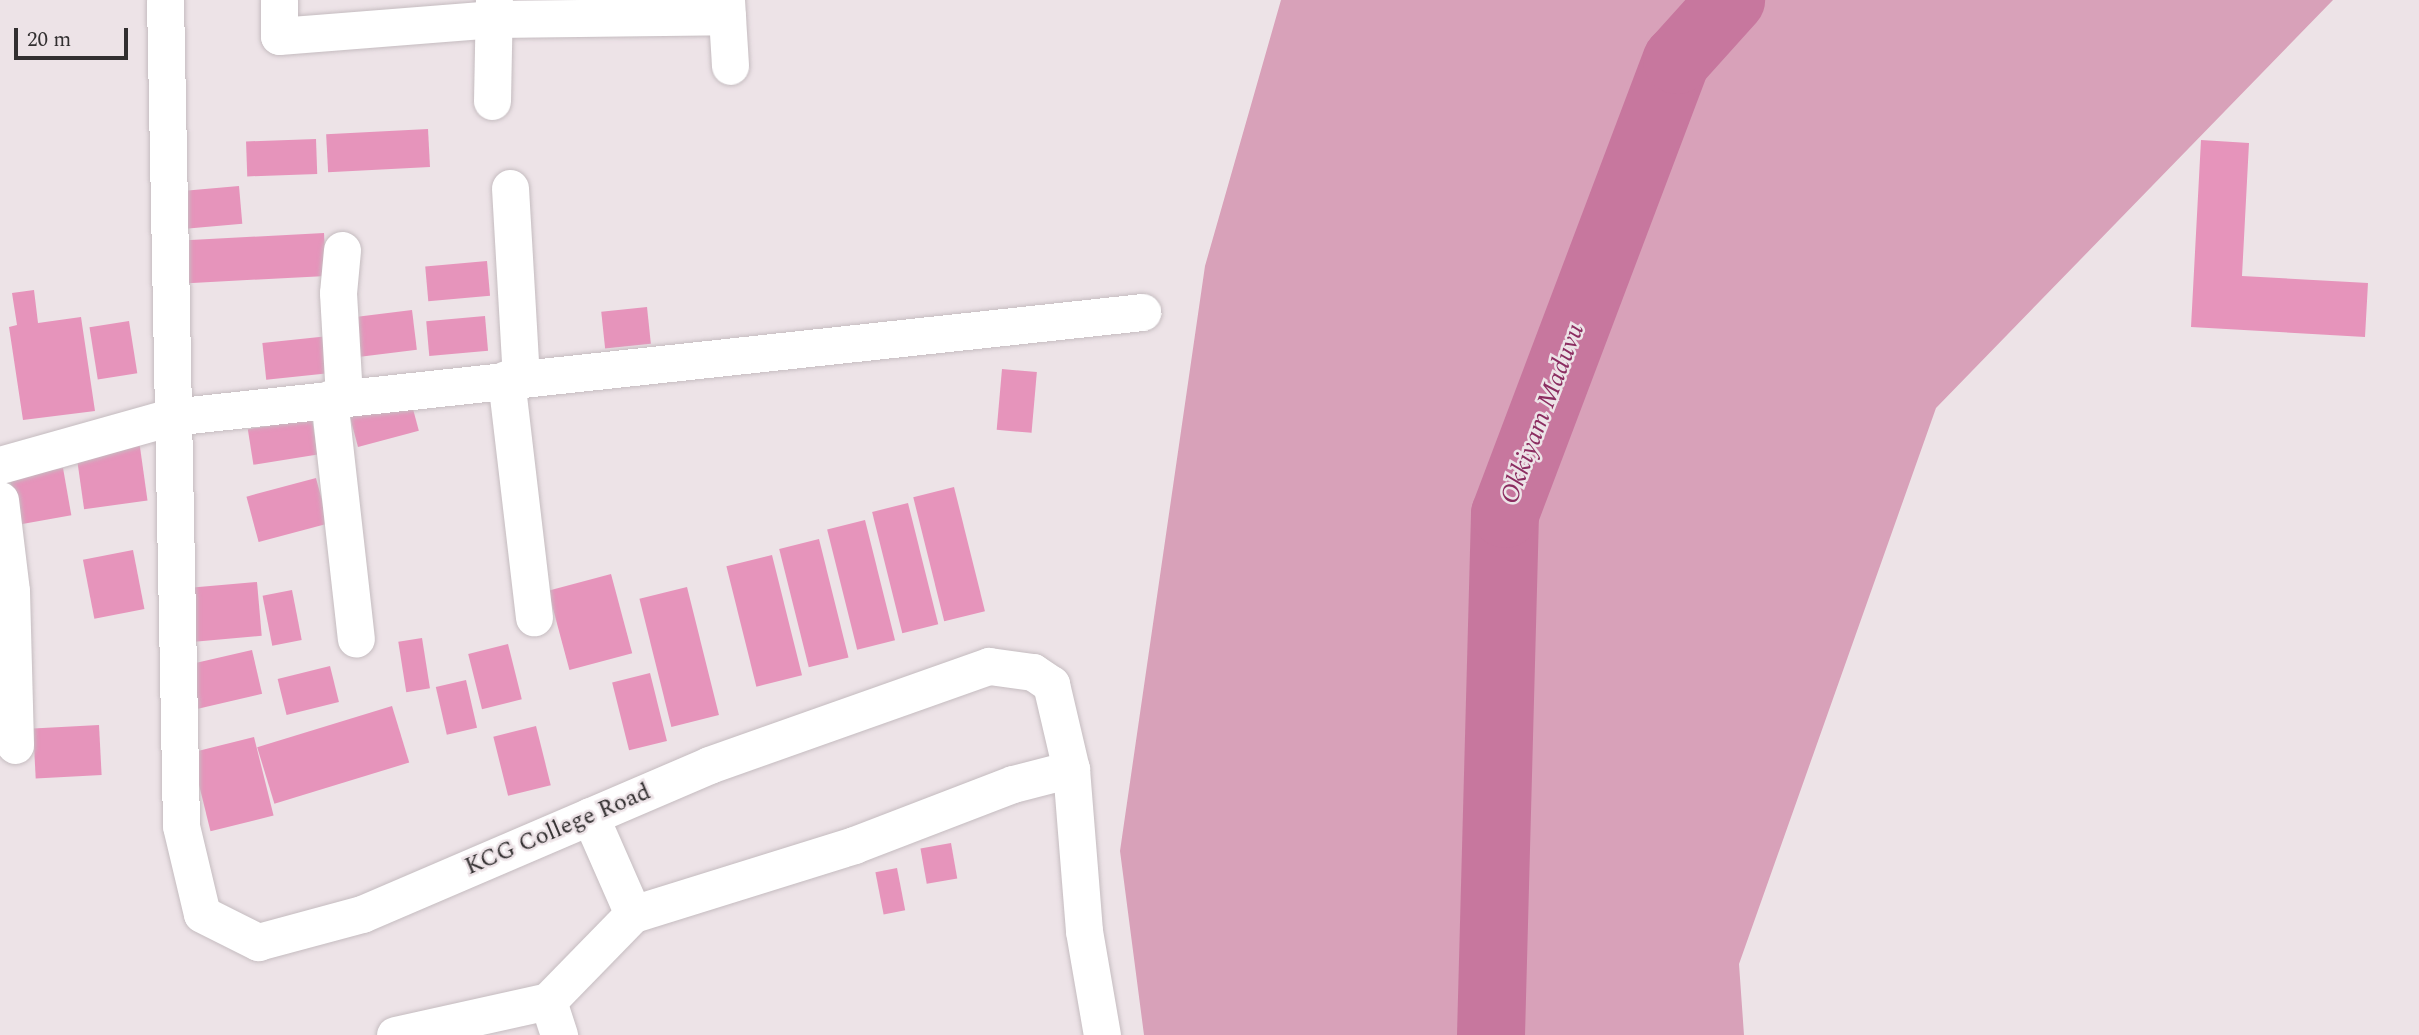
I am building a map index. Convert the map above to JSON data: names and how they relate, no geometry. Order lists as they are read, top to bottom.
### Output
{
  "streets": {
    "street": ["KCG College Road"]
  },
  "water": ["Okkiyam Maduvu"],
  "scale_bar": "20 m"
}
